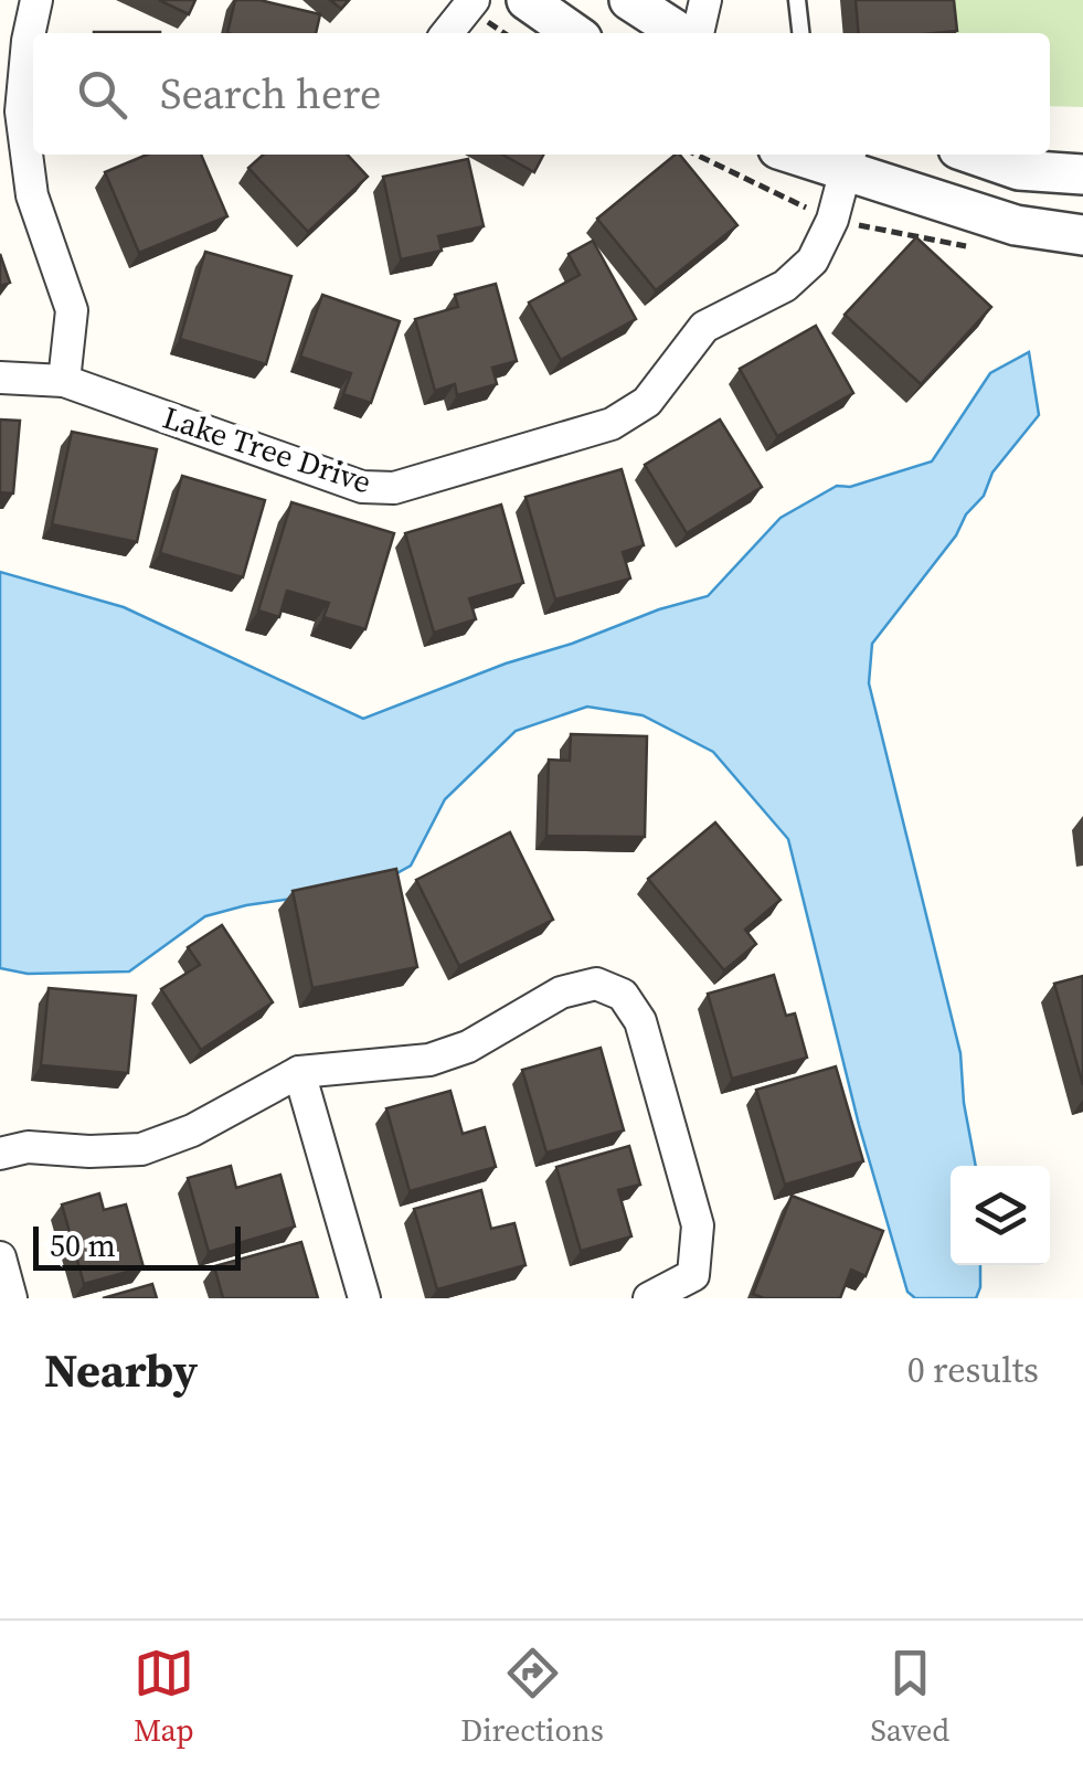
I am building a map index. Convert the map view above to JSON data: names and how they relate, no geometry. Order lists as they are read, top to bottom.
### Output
{
  "streets": {
    "street": ["Lake Tree Drive"]
  },
  "scale_bar": "50 m",
  "page": {
    "search": "Search here",
    "scale": "50 m",
    "heading": ["Nearby", "0 results"],
    "nav": ["Map", "Directions", "Saved"]
  }
}
